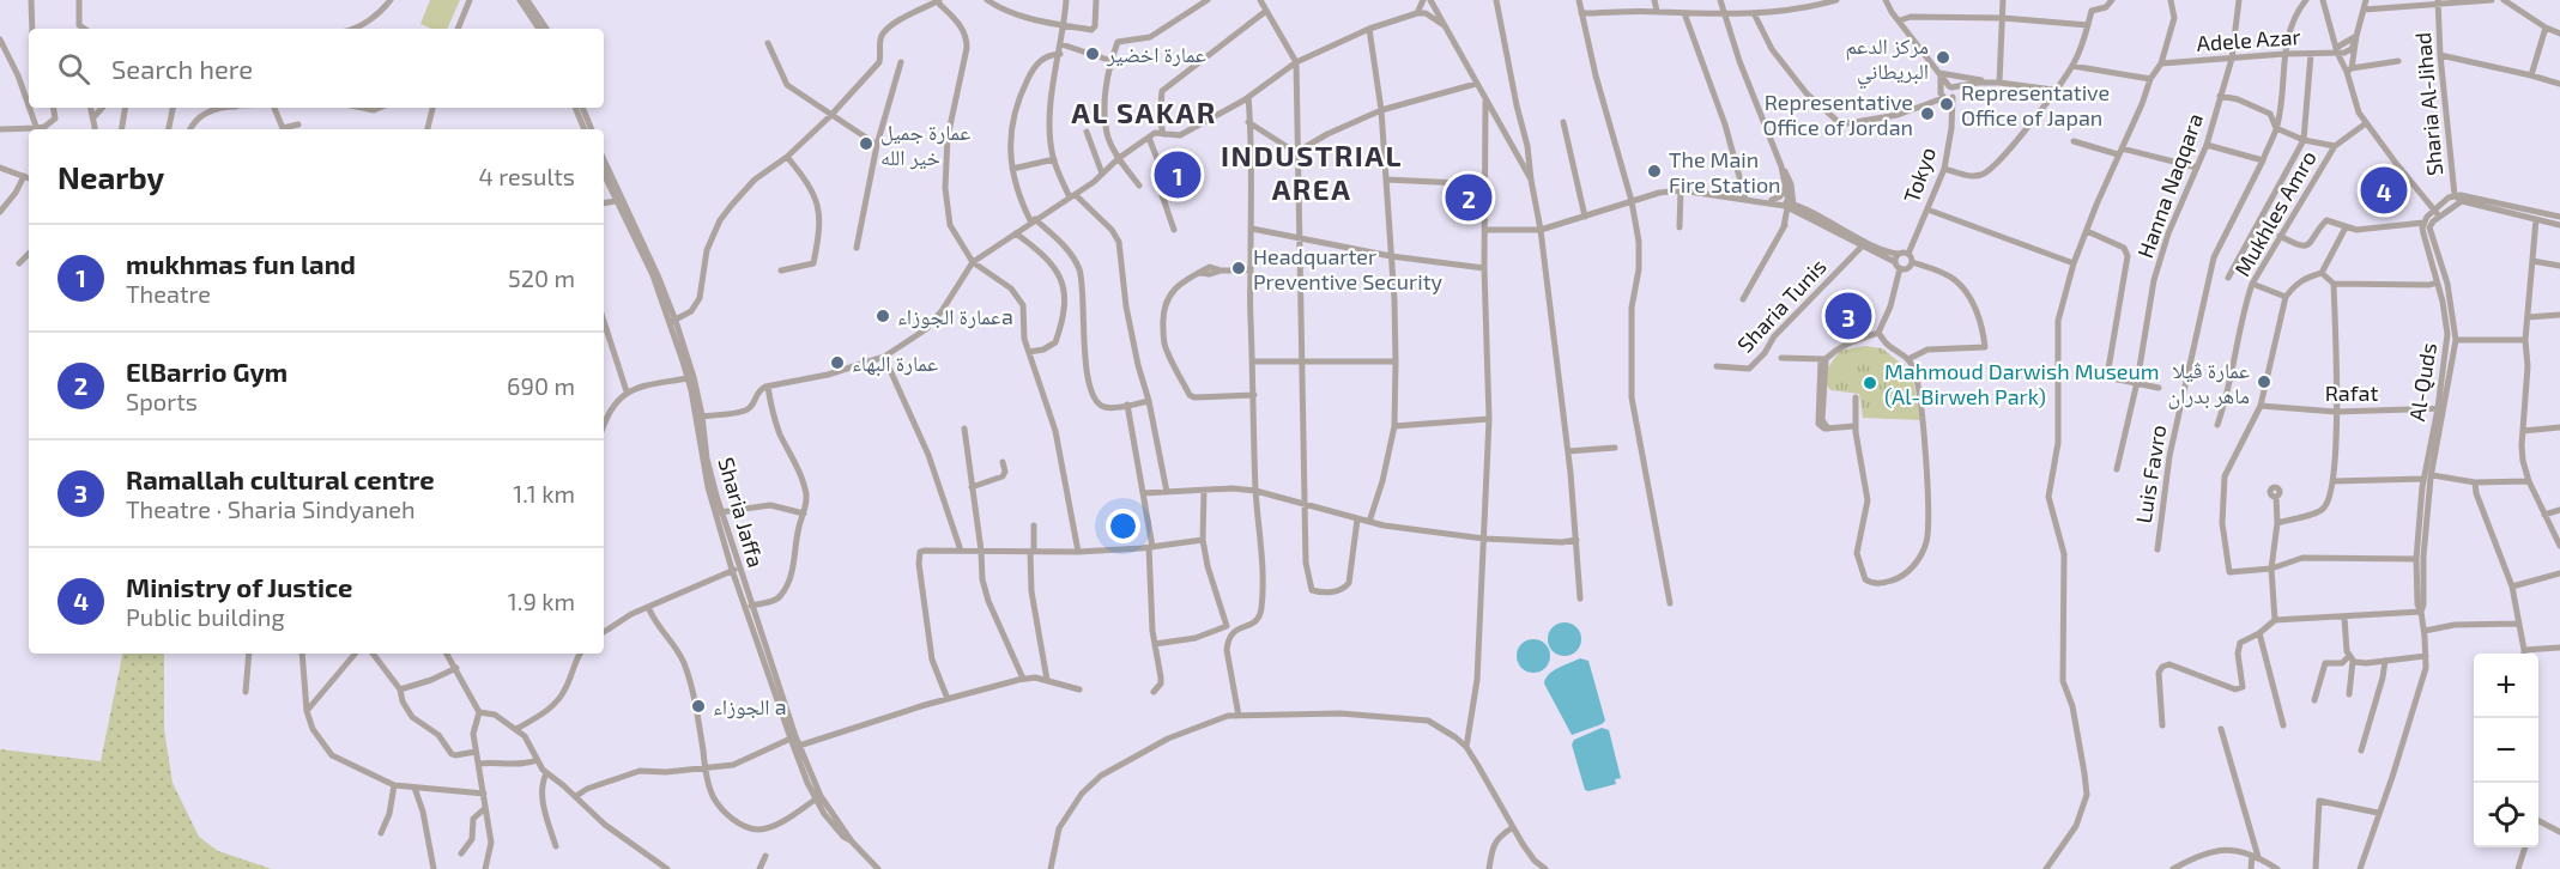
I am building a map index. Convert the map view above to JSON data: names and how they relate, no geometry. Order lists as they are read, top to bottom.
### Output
{
  "streets": {
    "street": [
      "Adele Azar",
      "Sharia Al-Jihad",
      "Tokyo",
      "Hanna Naqqara",
      "Mukhles Amro",
      "Sharia Tunis",
      "Al-Quds",
      "Rafat",
      "Luis Favro",
      "Sharia Jaffa"
    ]
  },
  "crossings": [
    ["Adele Azar", "Hanna Naqqara"],
    ["Adele Azar", "Luis Favro"],
    ["Al-Quds", "Rafat"]
  ],
  "districts": ["AL SAKAR", "INDUSTRIAL AREA"],
  "places": [
    "عمارة اخضير",
    "مركز الدعم البريطاني",
    "Representative Office of Japan",
    "Representative Office of Jordan",
    "عمارة جميل خير الله",
    "The Main Fire Station",
    "Headquarter Preventive Security",
    "عمارة الجوزاءa",
    "عمارة البهاء",
    "عمارة ڤيلا ماهر بدران",
    "Mahmoud Darwish Museum (Al-Birweh Park)",
    "الجوزاء a"
  ],
  "page": {
    "search": "Search here",
    "heading": ["Nearby", "4 results"],
    "pins": [
      "1",
      "4",
      "2",
      "3"
    ],
    "list": [
      {
        "mark": "1",
        "name": "mukhmas fun land",
        "note": "Theatre",
        "value": "520 m"
      },
      {
        "mark": "2",
        "name": "ElBarrio Gym",
        "note": "Sports",
        "value": "690 m"
      },
      {
        "mark": "3",
        "name": "Ramallah cultural centre",
        "note": "Theatre · Sharia Sindyaneh",
        "value": "1.1 km"
      },
      {
        "mark": "4",
        "name": "Ministry of Justice",
        "note": "Public building",
        "value": "1.9 km"
      }
    ],
    "map_buttons": ["+", "−"]
  }
}
